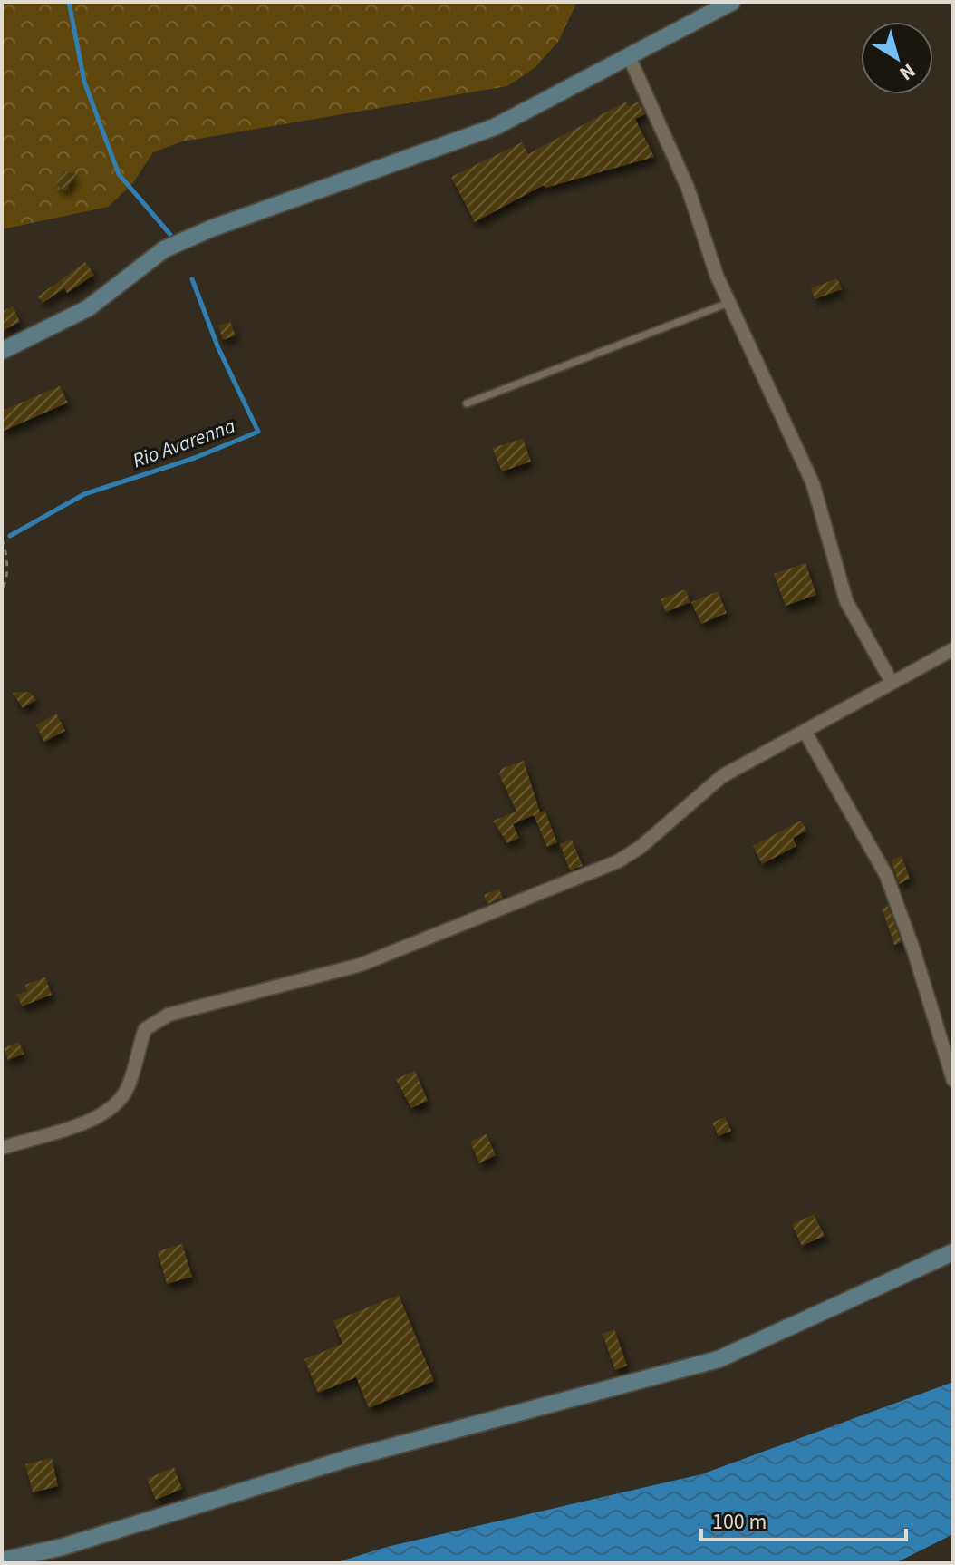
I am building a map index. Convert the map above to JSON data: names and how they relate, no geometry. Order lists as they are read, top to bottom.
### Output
{
  "water": ["Rio Avarenna"],
  "scale_bar": "100 m",
  "north": "bottom right"
}
